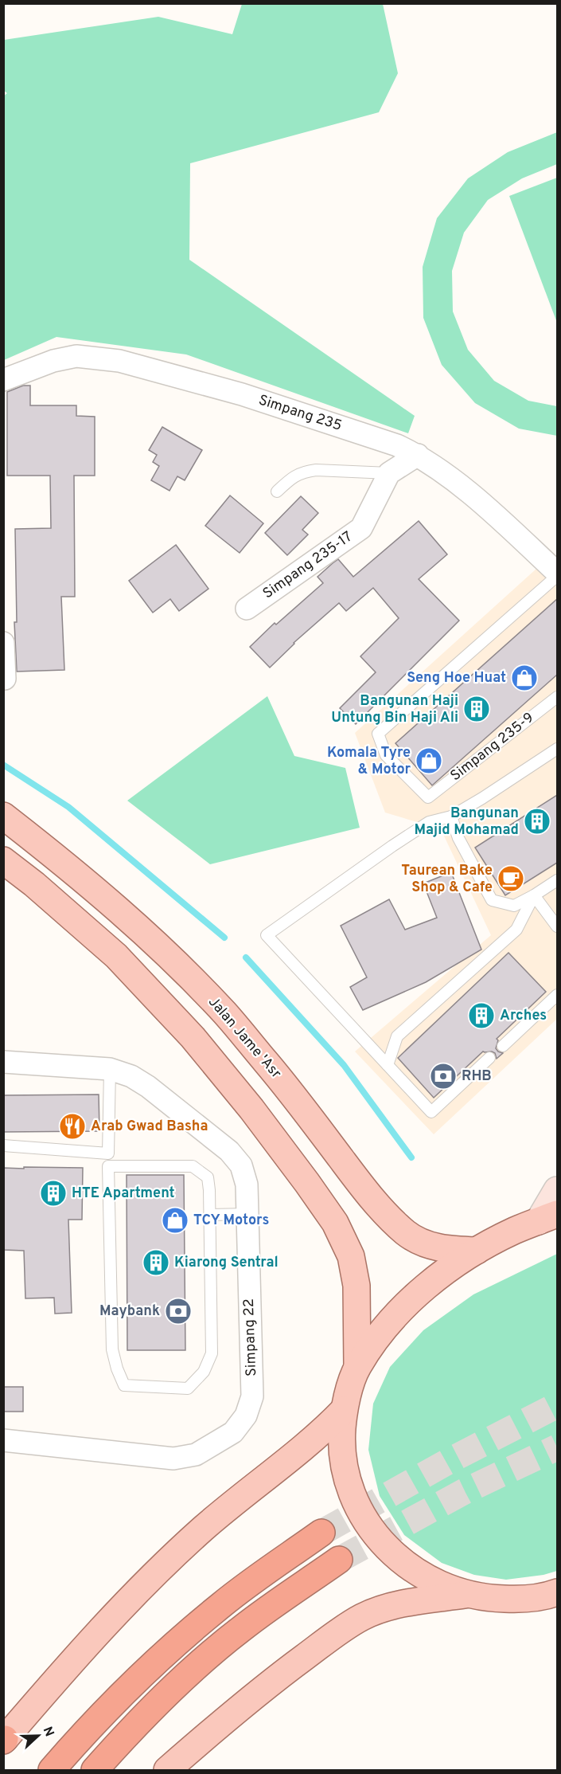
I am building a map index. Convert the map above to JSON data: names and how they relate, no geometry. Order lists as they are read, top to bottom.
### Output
{
  "streets": {
    "main road": ["Jalan Jame 'Asr"],
    "street": ["Simpang 235", "Simpang 235-17", "Simpang 22"],
    "lane": ["Simpang 235-9"]
  },
  "crossings": [
    ["Simpang 235", "Simpang 235-9"]
  ],
  "places": {
    "shop": ["Seng Hoe Huat", "Komala Tyre & Motor", "TCY Motors"],
    "building": [
      "Bangunan Haji Untung Bin Haji Ali",
      "Bangunan Majid Mohamad",
      "Arches",
      "HTE Apartment",
      "Kiarong Sentral"
    ],
    "cafe": ["Taurean Bake Shop & Cafe"],
    "bank": ["RHB", "Maybank"],
    "restaurant": ["Arab Gwad Basha"]
  },
  "north": "right"
}
